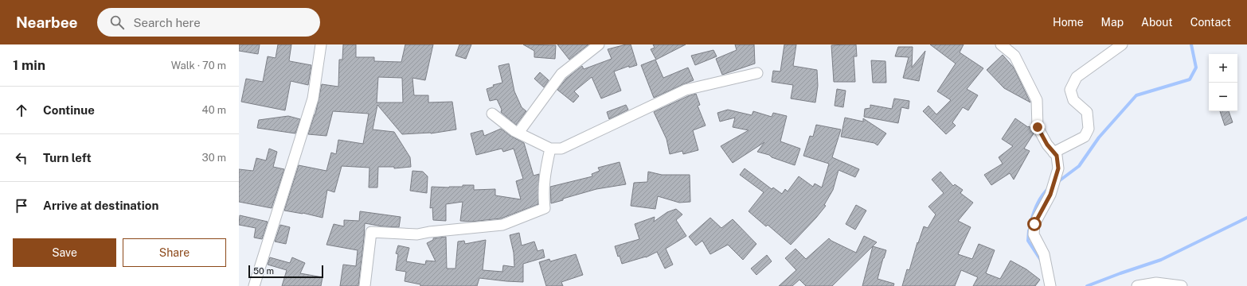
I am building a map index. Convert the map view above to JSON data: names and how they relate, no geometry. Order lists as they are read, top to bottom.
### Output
{
  "scale_bar": "50 m",
  "page": {
    "header": "Nearbee",
    "search": "Search here",
    "nav": [
      "Home",
      "Map",
      "About",
      "Contact"
    ],
    "heading": ["1 min", "Walk · 70 m"],
    "map_buttons": ["+", "−"],
    "list": [
      ["Continue", "40 m"],
      ["Turn left", "30 m"],
      "Arrive at destination"
    ],
    "buttons": ["Save", "Share"],
    "scale": "50 m"
  }
}
